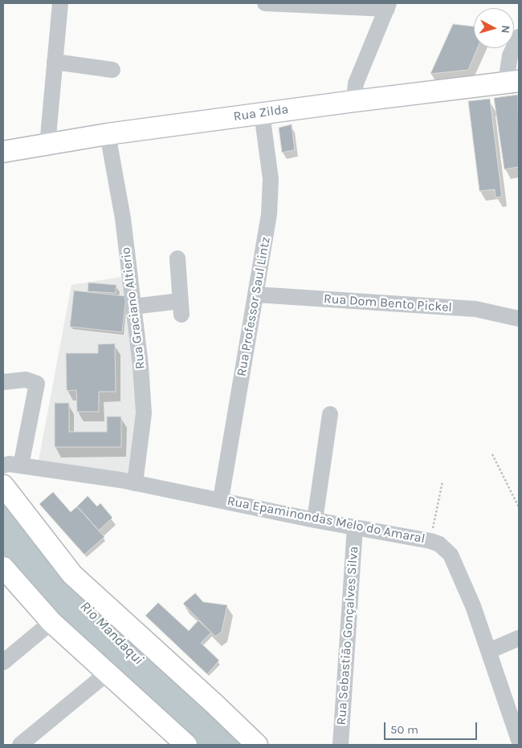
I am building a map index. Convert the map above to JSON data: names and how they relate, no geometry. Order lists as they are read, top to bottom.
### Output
{
  "streets": {
    "main road": ["Rua Zilda"],
    "street": [
      "Rua Dom Bento Pickel",
      "Rua Professor Saul Lintz",
      "Rua Graciano Altierio",
      "Rua Epaminondas Melo do Amaral",
      "Rua Sebastião Gonçalves Silva"
    ]
  },
  "crossings": [
    ["Rua Zilda", "Rua Professor Saul Lintz"],
    ["Rua Zilda", "Rua Graciano Altierio"],
    ["Rua Dom Bento Pickel", "Rua Professor Saul Lintz"],
    ["Rua Professor Saul Lintz", "Rua Epaminondas Melo do Amaral"],
    ["Rua Graciano Altierio", "Rua Epaminondas Melo do Amaral"],
    ["Rua Epaminondas Melo do Amaral", "Rua Sebastião Gonçalves Silva"]
  ],
  "water": ["Rio Mandaqui"],
  "scale_bar": "50 m",
  "north": "right"
}
